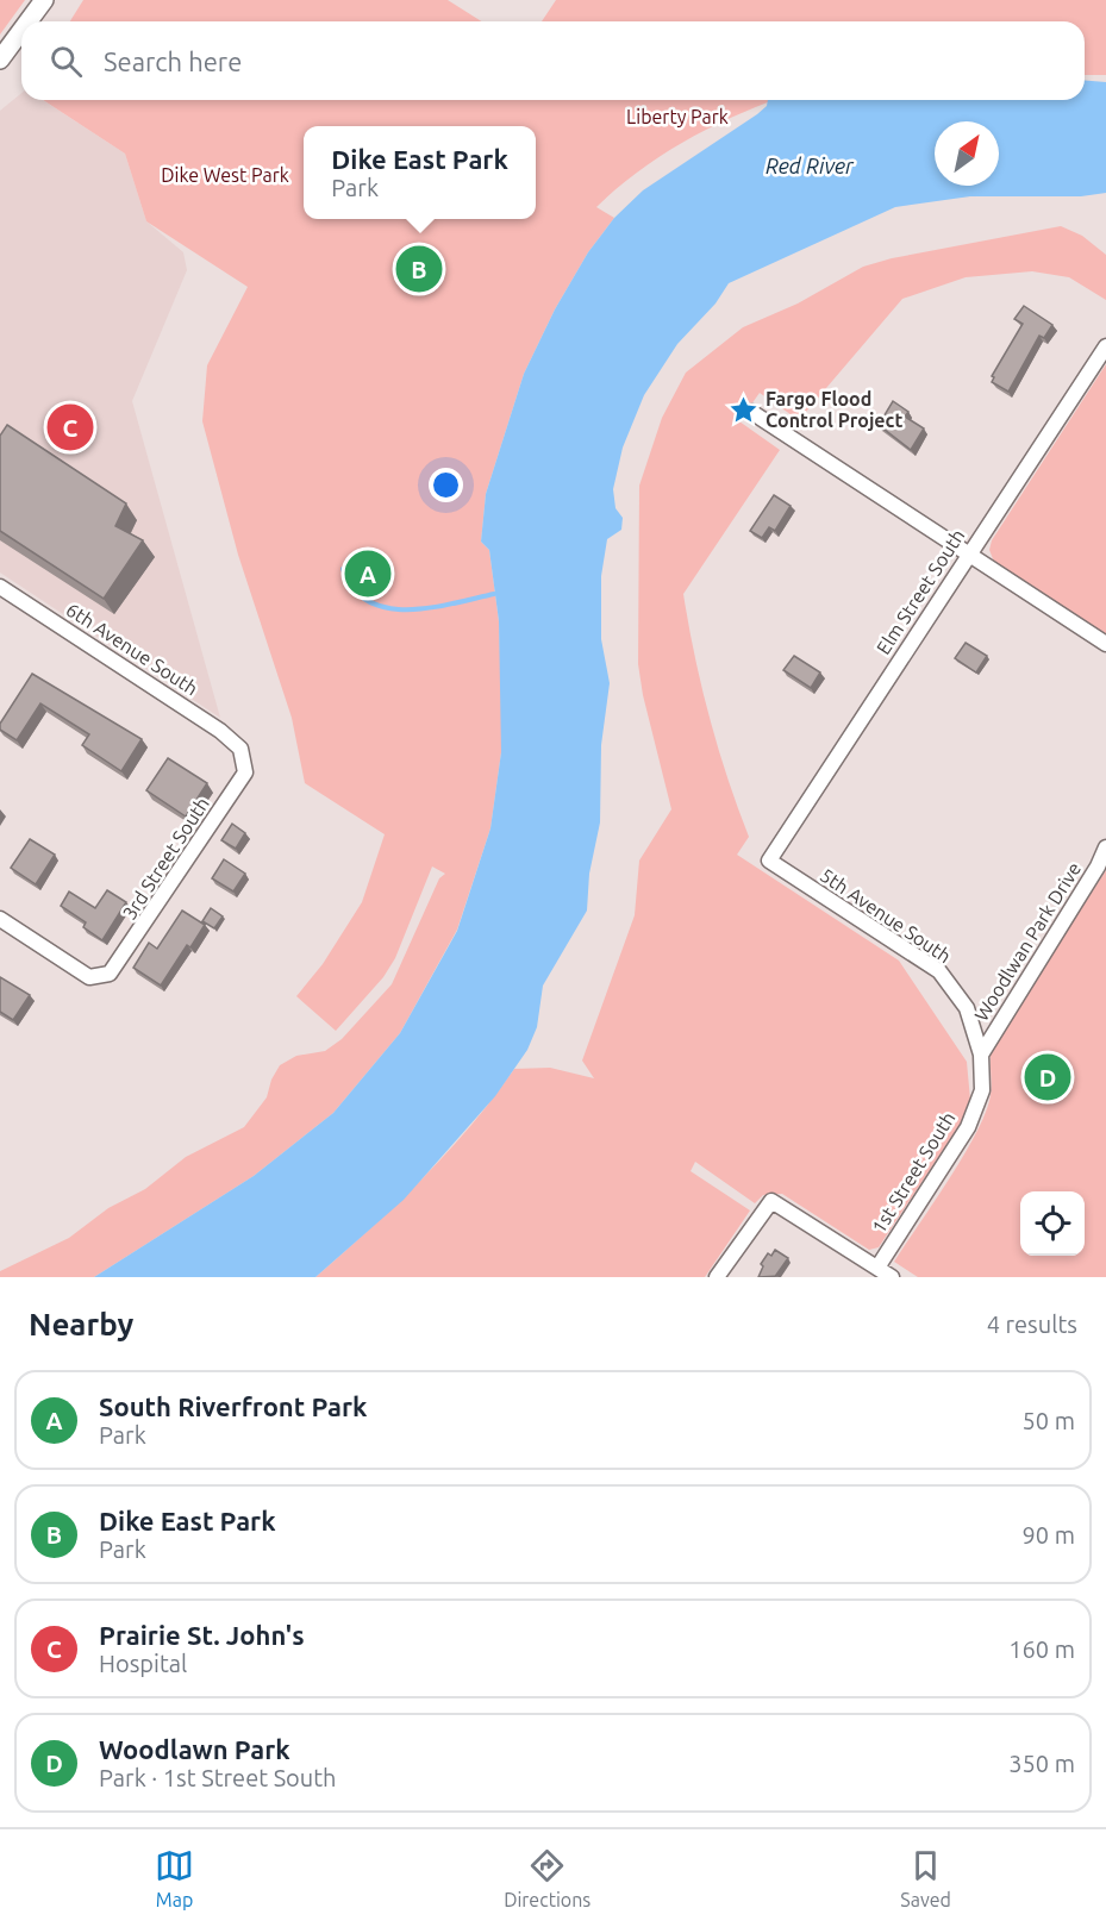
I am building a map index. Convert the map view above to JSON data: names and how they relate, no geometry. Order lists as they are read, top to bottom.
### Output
{
  "streets": {
    "street": [
      "Elm Street South",
      "6th Avenue South",
      "3rd Street South",
      "5th Avenue South",
      "Woodlwan Park Drive",
      "1st Street South"
    ]
  },
  "crossings": [
    ["Elm Street South", "5th Avenue South"],
    ["6th Avenue South", "3rd Street South"],
    ["5th Avenue South", "Woodlwan Park Drive"],
    ["5th Avenue South", "1st Street South"],
    ["Woodlwan Park Drive", "1st Street South"]
  ],
  "water": ["Red River"],
  "parks": ["Liberty Park", "Dike West Park"],
  "places": {
    "place": ["Fargo Flood Control Project"]
  },
  "north": "top right",
  "page": {
    "search": "Search here",
    "popup": ["Dike East Park", "Park"],
    "pins": [
      "B",
      "C",
      "A",
      "D"
    ],
    "heading": ["Nearby", "4 results"],
    "list": [
      {
        "mark": "A",
        "name": "South Riverfront Park",
        "note": "Park",
        "value": "50 m"
      },
      {
        "mark": "B",
        "name": "Dike East Park",
        "note": "Park",
        "value": "90 m"
      },
      {
        "mark": "C",
        "name": "Prairie St. John's",
        "note": "Hospital",
        "value": "160 m"
      },
      {
        "mark": "D",
        "name": "Woodlawn Park",
        "note": "Park · 1st Street South",
        "value": "350 m"
      }
    ],
    "nav": ["Map", "Directions", "Saved"]
  }
}
